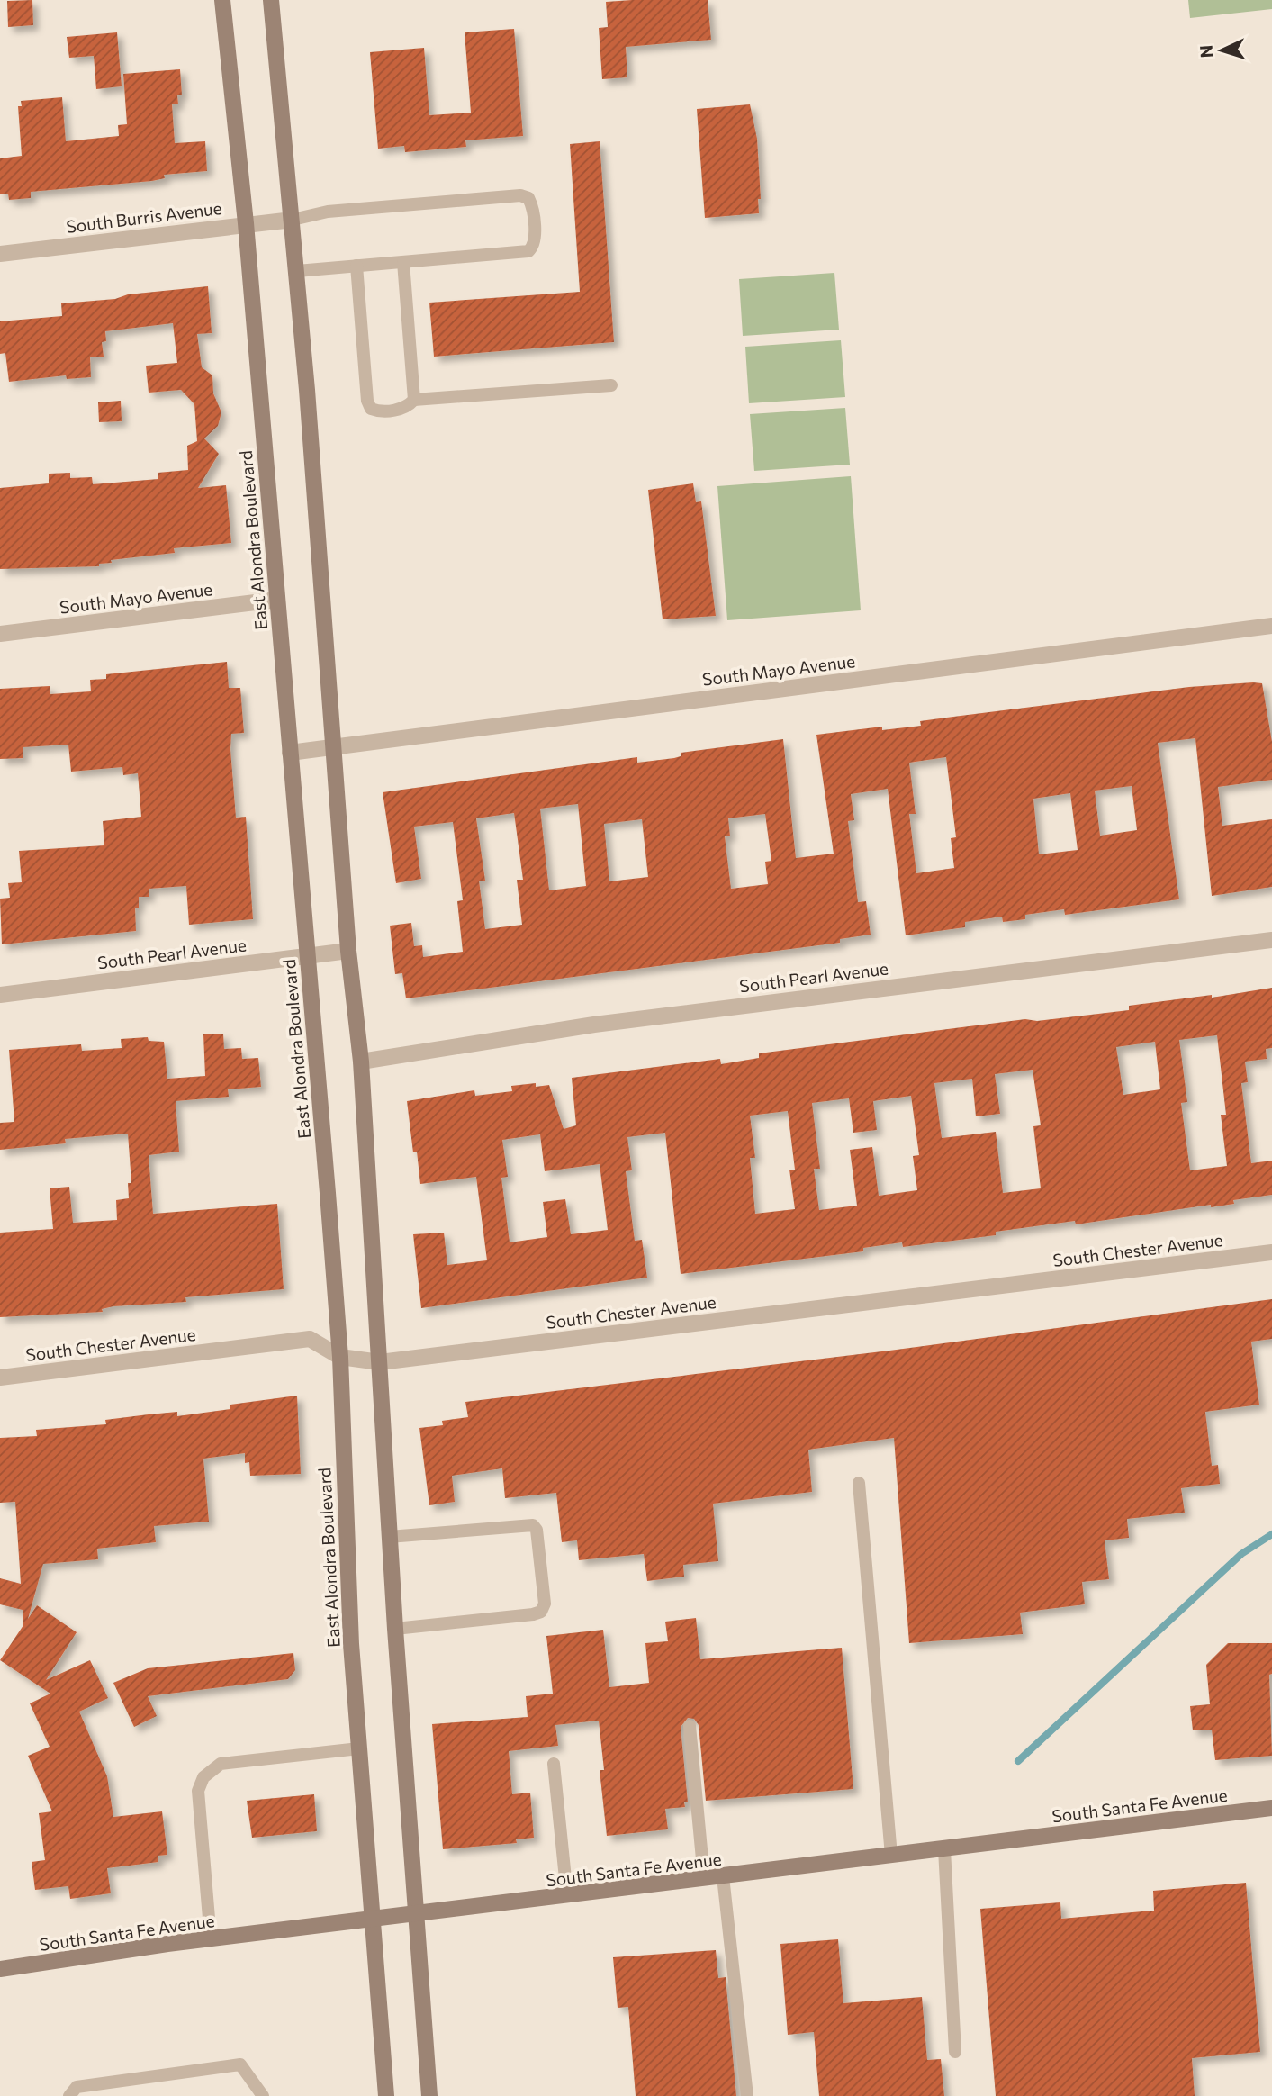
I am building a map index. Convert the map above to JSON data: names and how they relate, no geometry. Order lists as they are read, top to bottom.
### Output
{
  "streets": {
    "main road": ["East Alondra Boulevard", "South Santa Fe Avenue"],
    "street": [
      "South Burris Avenue",
      "South Mayo Avenue",
      "South Pearl Avenue",
      "South Chester Avenue"
    ]
  },
  "crossings": [
    ["South Burris Avenue", "East Alondra Boulevard"],
    ["East Alondra Boulevard", "South Mayo Avenue"],
    ["East Alondra Boulevard", "South Pearl Avenue"],
    ["East Alondra Boulevard", "South Chester Avenue"],
    ["East Alondra Boulevard", "South Santa Fe Avenue"]
  ],
  "north": "left"
}
